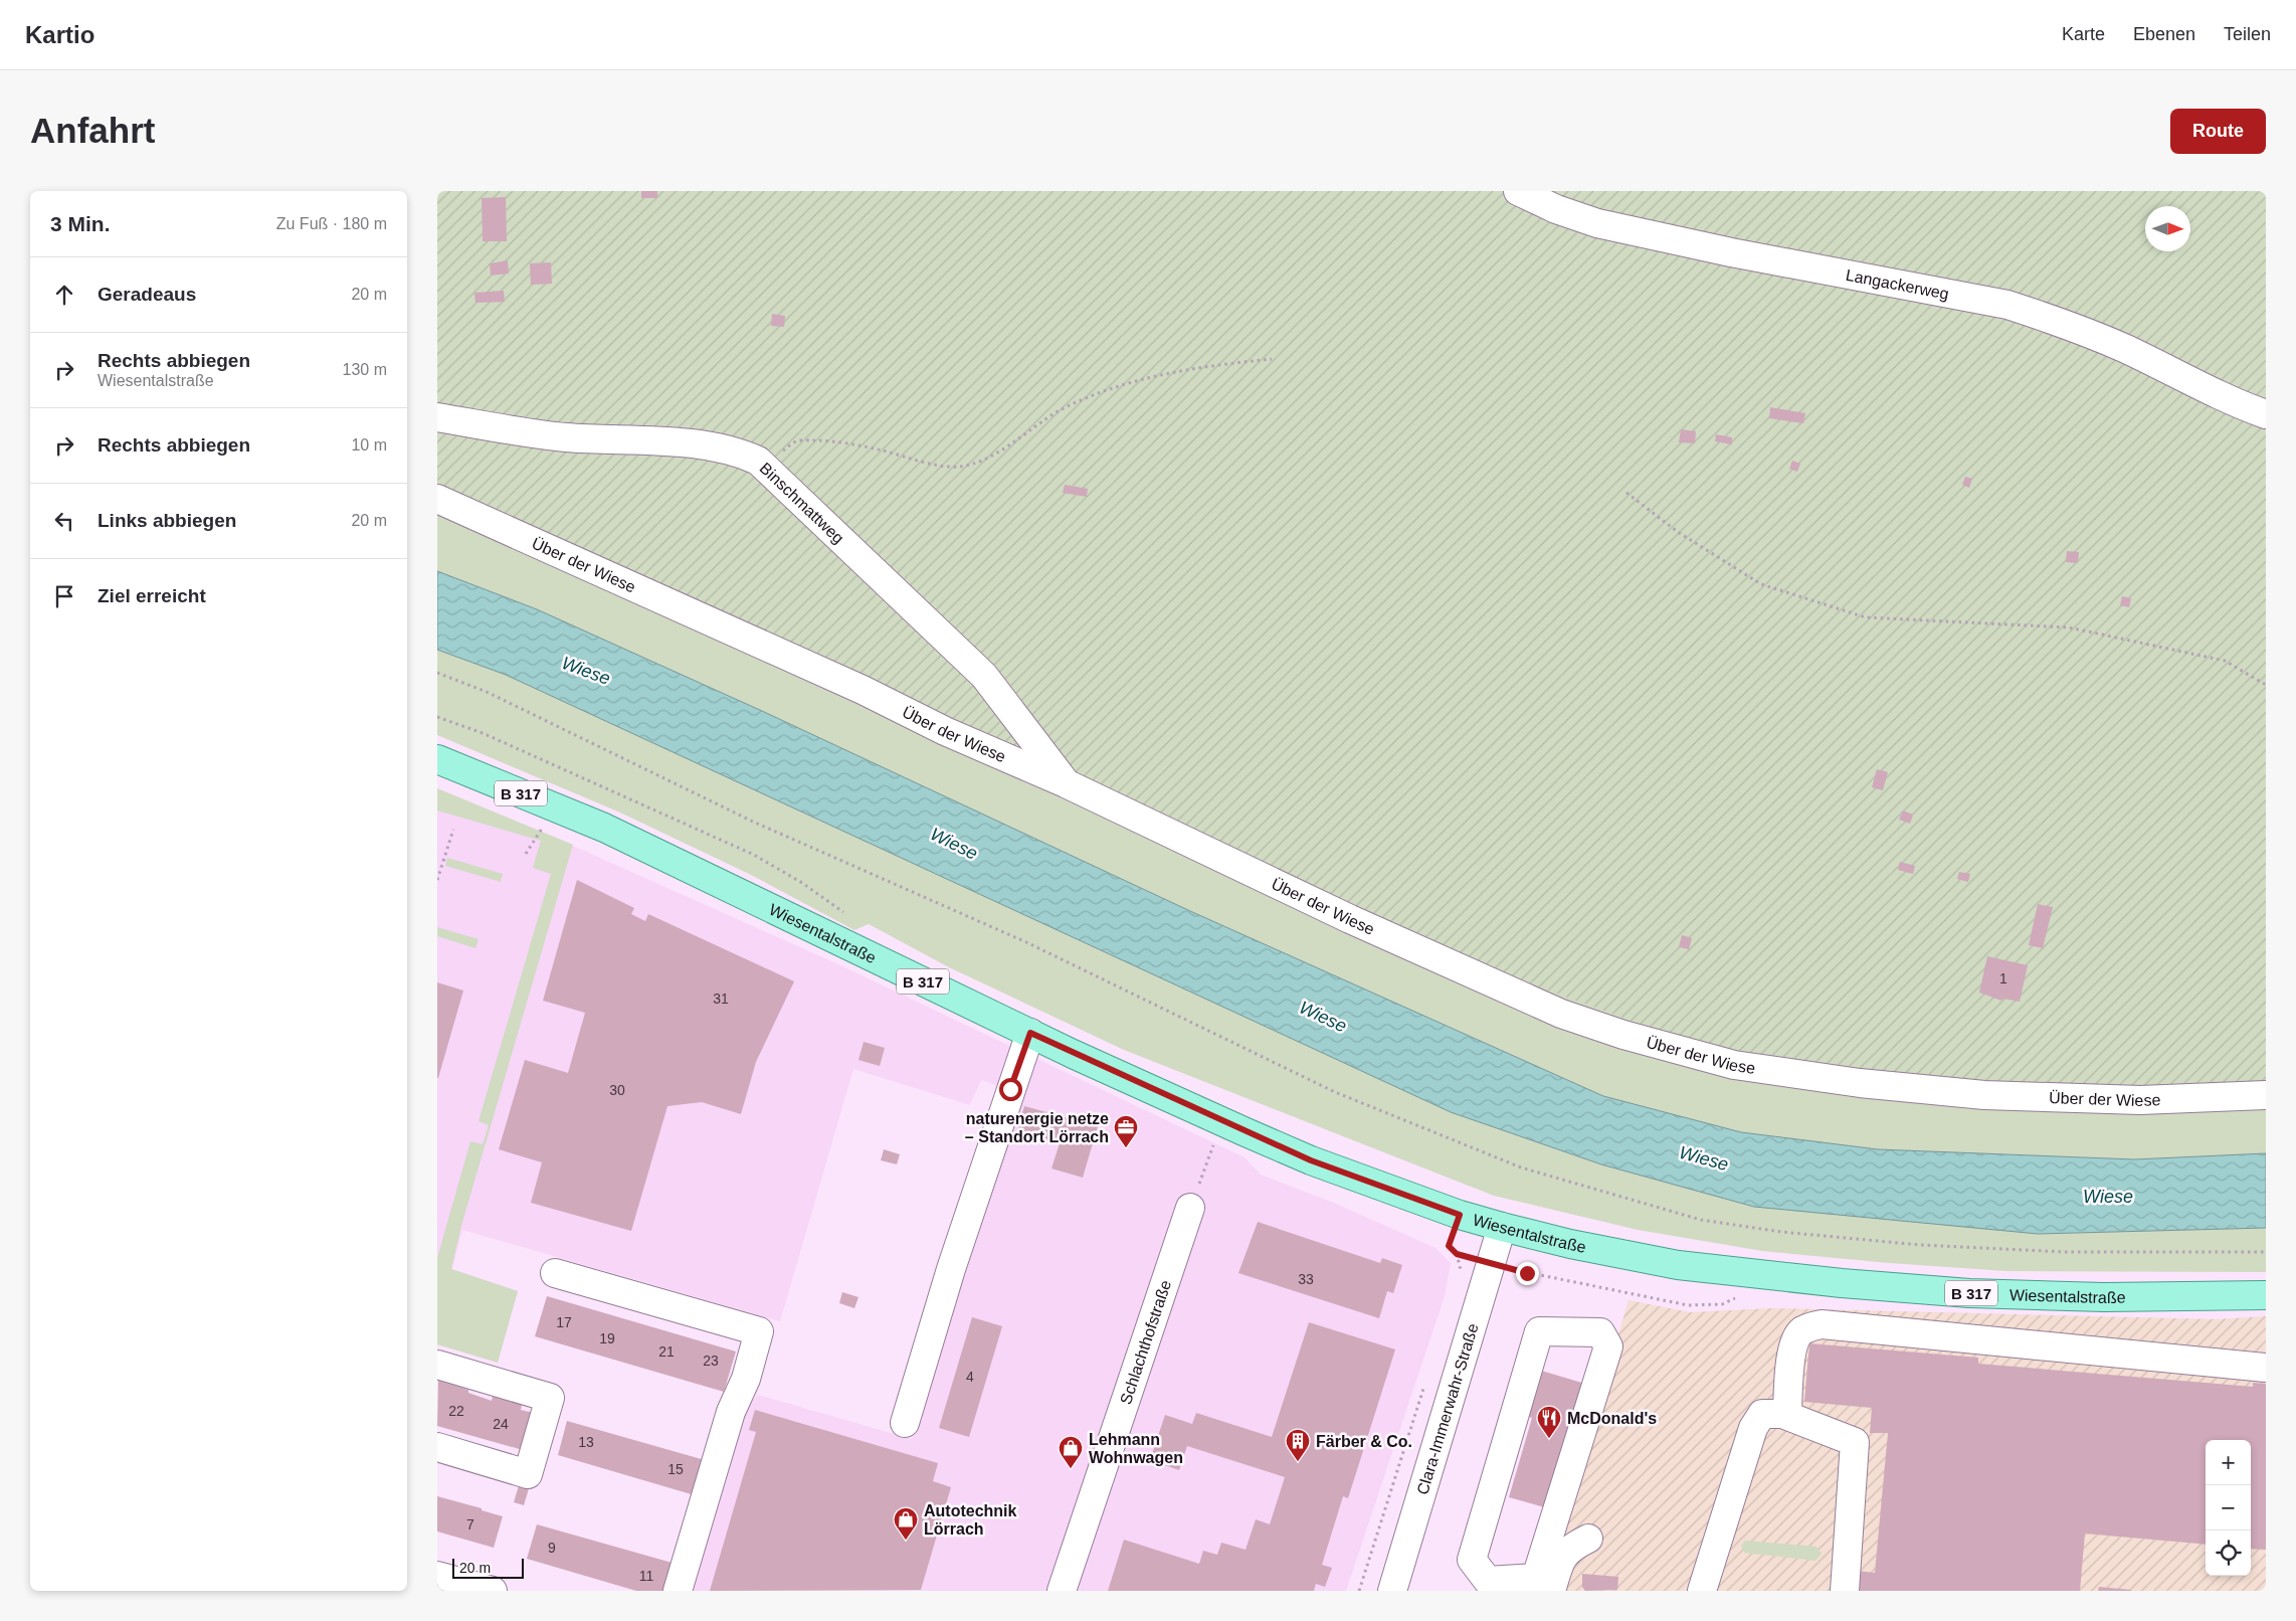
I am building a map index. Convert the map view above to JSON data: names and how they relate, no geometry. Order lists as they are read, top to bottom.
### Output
{
  "streets": {
    "main road": ["B 317", "Wiesentalstraße"],
    "street": [
      "Langackerweg",
      "Binschmattweg",
      "Über der Wiese",
      "Schlachthofstraße",
      "Clara-Immerwahr-Straße"
    ]
  },
  "crossings": [
    ["Binschmattweg", "Über der Wiese"],
    ["Wiesentalstraße", "Clara-Immerwahr-Straße"]
  ],
  "water": ["Wiese"],
  "places": {
    "office": ["naturenergie netze – Standort Lörrach"],
    "restaurant": ["McDonald's"],
    "building": ["Färber & Co."],
    "shop": ["Lehmann Wohnwagen", "Autotechnik Lörrach"]
  },
  "house_numbers": [
    "1",
    "31",
    "30",
    "33",
    "17",
    "19",
    "21",
    "23",
    "4",
    "22",
    "24",
    "13",
    "15",
    "7",
    "9",
    "11"
  ],
  "scale_bar": "20 m",
  "north": "right",
  "page": {
    "header": "Kartio",
    "nav": ["Karte", "Ebenen", "Teilen"],
    "buttons": "Route",
    "title": "Anfahrt",
    "heading": ["3 Min.", "Zu Fuß · 180 m"],
    "list": [
      ["Geradeaus", "20 m"],
      ["Rechts abbiegen", "Wiesentalstraße", "130 m"],
      ["Rechts abbiegen", "10 m"],
      ["Links abbiegen", "20 m"],
      "Ziel erreicht"
    ],
    "map_buttons": ["+", "−"],
    "scale": "20 m"
  }
}
